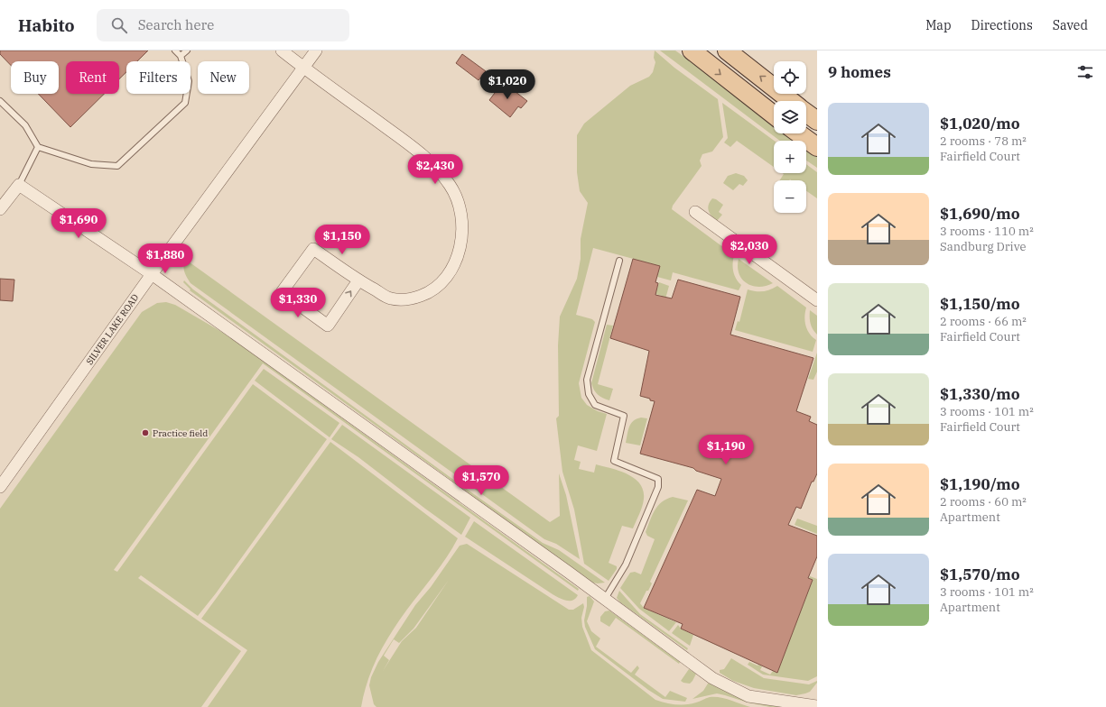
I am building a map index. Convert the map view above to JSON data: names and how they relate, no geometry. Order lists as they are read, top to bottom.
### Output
{
  "streets": {
    "street": ["SILVER LAKE ROAD"]
  },
  "places": ["Practice field"],
  "page": {
    "header": "Habito",
    "search": "Search here",
    "nav": ["Map", "Directions", "Saved"],
    "heading": "9 homes",
    "map_buttons": ["+", "−"],
    "chip": [
      "Buy",
      "Rent",
      "Filters",
      "New"
    ],
    "price": [
      "$1,020",
      "$2,430",
      "$1,690",
      "$1,150",
      "$2,030",
      "$1,880",
      "$1,330",
      "$1,190",
      "$1,570"
    ],
    "list": [
      {
        "name": "$1,020/mo",
        "note": "2 rooms · 78 m² · Fairfield Court"
      },
      {
        "name": "$1,690/mo",
        "note": "3 rooms · 110 m² · Sandburg Drive"
      },
      {
        "name": "$1,150/mo",
        "note": "2 rooms · 66 m² · Fairfield Court"
      },
      {
        "name": "$1,330/mo",
        "note": "3 rooms · 101 m² · Fairfield Court"
      },
      {
        "name": "$1,190/mo",
        "note": "2 rooms · 60 m² · Apartment"
      },
      {
        "name": "$1,570/mo",
        "note": "3 rooms · 101 m² · Apartment"
      }
    ]
  }
}
